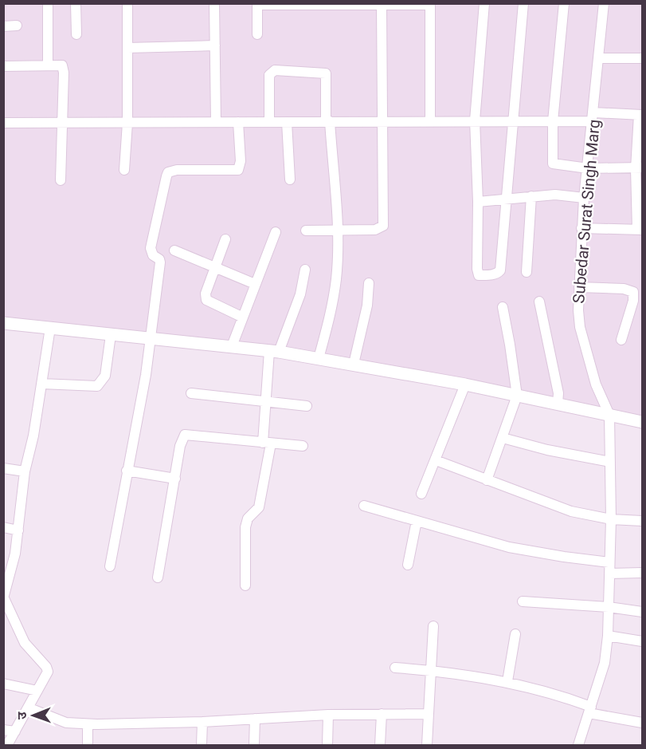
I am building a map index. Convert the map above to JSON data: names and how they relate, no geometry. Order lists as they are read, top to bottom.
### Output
{
  "streets": {
    "street": ["Subedar Surat Singh Marg"]
  },
  "north": "left"
}
